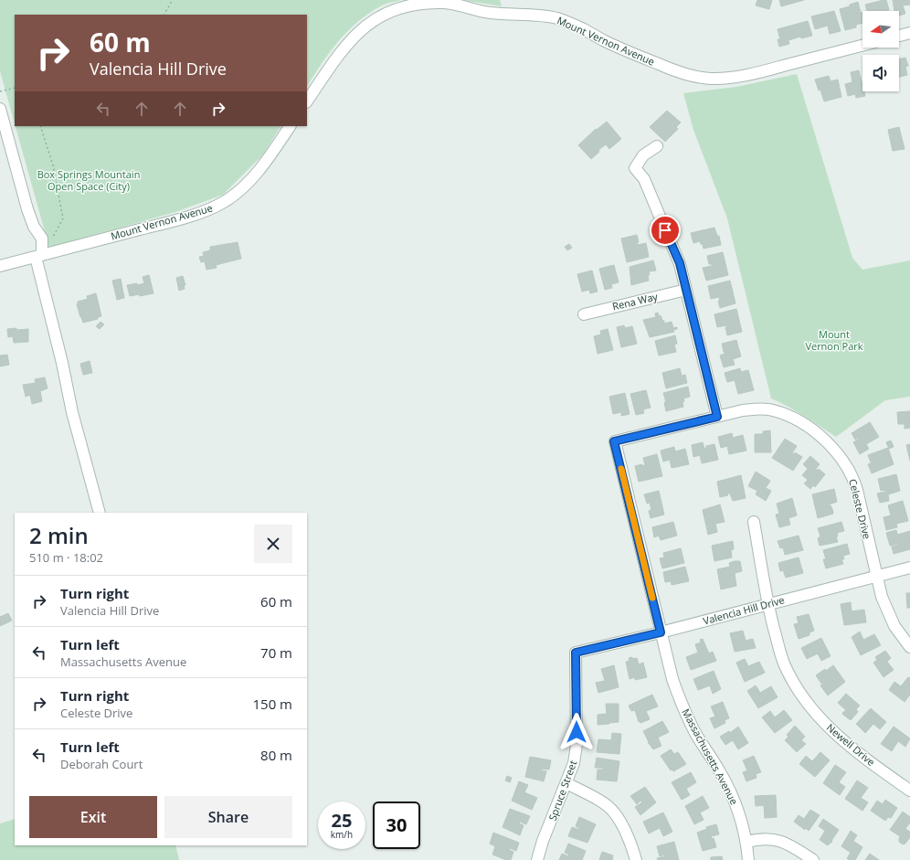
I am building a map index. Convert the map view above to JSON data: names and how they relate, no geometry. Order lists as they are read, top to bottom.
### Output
{
  "streets": {
    "street": [
      "Mount Vernon Avenue",
      "Rena Way",
      "Celeste Drive",
      "Valencia Hill Drive",
      "Newell Drive",
      "Massachusetts Avenue",
      "Spruce Street"
    ]
  },
  "crossings": [
    ["Celeste Drive", "Valencia Hill Drive"],
    ["Celeste Drive", "Massachusetts Avenue"],
    ["Valencia Hill Drive", "Newell Drive"],
    ["Valencia Hill Drive", "Massachusetts Avenue"],
    ["Valencia Hill Drive", "Spruce Street"]
  ],
  "parks": ["Box Springs Mountain Open Space (City)", "Mount Vernon Park"],
  "north": "left",
  "page": {
    "turn": ["60 m", "Valencia Hill Drive"],
    "heading": ["2 min", "510 m · 18:02"],
    "list": [
      {
        "name": "Turn right",
        "note": "Valencia Hill Drive",
        "value": "60 m"
      },
      {
        "name": "Turn left",
        "note": "Massachusetts Avenue",
        "value": "70 m"
      },
      {
        "name": "Turn right",
        "note": "Celeste Drive",
        "value": "150 m"
      },
      {
        "name": "Turn left",
        "note": "Deborah Court",
        "value": "80 m"
      }
    ],
    "buttons": ["Exit", "Share"],
    "speed": "25 km/h",
    "limit": "30"
  }
}
